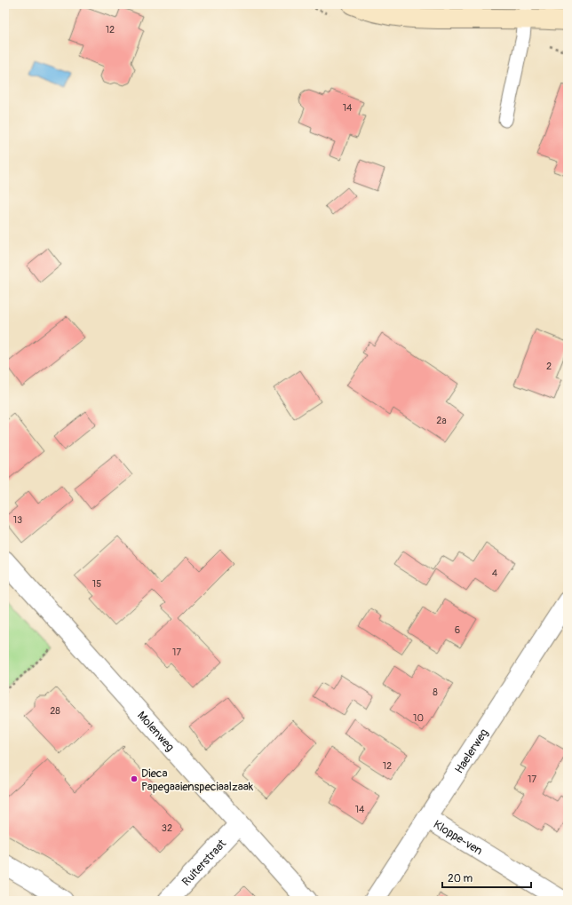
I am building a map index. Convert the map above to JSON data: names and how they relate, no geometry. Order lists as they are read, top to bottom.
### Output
{
  "streets": {
    "street": [
      "Molenweg",
      "Haelerweg",
      "Kloppe-ven",
      "Ruiterstraat"
    ]
  },
  "crossings": [
    ["Molenweg", "Ruiterstraat"],
    ["Haelerweg", "Kloppe-ven"]
  ],
  "places": ["Dieca Papegaaienspeciaalzaak"],
  "house_numbers": [
    "12",
    "14",
    "2",
    "2a",
    "13",
    "4",
    "15",
    "6",
    "17",
    "8",
    "28",
    "10",
    "12",
    "17",
    "14",
    "32"
  ],
  "scale_bar": "20 m"
}
